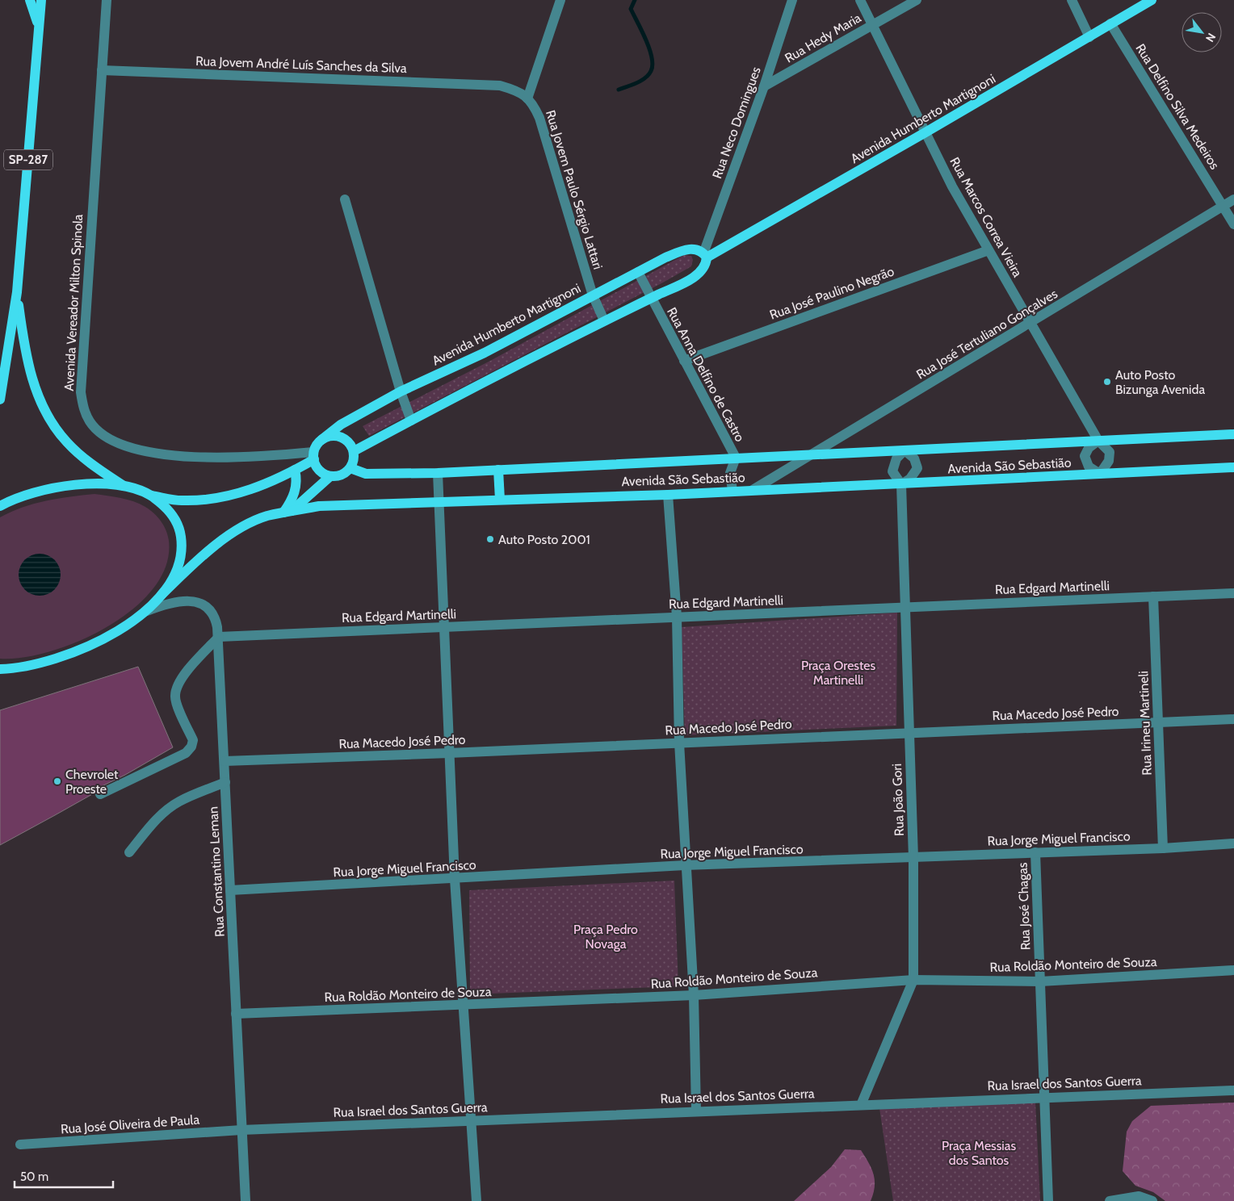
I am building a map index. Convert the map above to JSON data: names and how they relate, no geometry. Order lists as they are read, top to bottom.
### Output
{
  "streets": {
    "main road": ["Avenida Humberto Martignoni", "SP-287", "Avenida São Sebastião"],
    "street": [
      "Rua Hedy Maria",
      "Rua Jovem André Luís Sanches da Silva",
      "Rua Delfino Silva Medeiros",
      "Rua Neco Domingues",
      "Rua Jovem Paulo Sérgio Lattari",
      "Rua Marcos Correa Vieira",
      "Rua José Paulino Negrão",
      "Avenida Vereador Milton Spinola",
      "Rua José Tertuliano Gonçalves",
      "Rua Anna Delfino de Castro",
      "Rua Edgard Martinelli",
      "Rua Macedo José Pedro",
      "Rua Irineu Martineli",
      "Rua João Gori",
      "Rua Jorge Miguel Francisco",
      "Rua Constantino Leman",
      "Rua José Chagas",
      "Rua Roldão Monteiro de Souza",
      "Rua Israel dos Santos Guerra",
      "Rua José Oliveira de Paula"
    ]
  },
  "crossings": [
    ["Rua Hedy Maria", "Rua Neco Domingues"],
    ["Rua Hedy Maria", "Rua Marcos Correa Vieira"],
    ["Rua Jovem André Luís Sanches da Silva", "Rua Jovem Paulo Sérgio Lattari"],
    ["Rua Jovem André Luís Sanches da Silva", "Avenida Vereador Milton Spinola"],
    ["Rua Delfino Silva Medeiros", "Avenida Humberto Martignoni"],
    ["Rua Delfino Silva Medeiros", "Rua José Tertuliano Gonçalves"],
    ["Avenida Humberto Martignoni", "Rua Neco Domingues"],
    ["Avenida Humberto Martignoni", "Rua Jovem Paulo Sérgio Lattari"],
    ["Avenida Humberto Martignoni", "Rua Marcos Correa Vieira"],
    ["Avenida Humberto Martignoni", "Avenida Vereador Milton Spinola"],
    ["Avenida Humberto Martignoni", "Rua Anna Delfino de Castro"],
    ["Avenida Humberto Martignoni", "Avenida São Sebastião"],
    ["Rua Marcos Correa Vieira", "Rua José Paulino Negrão"],
    ["Rua Marcos Correa Vieira", "Rua José Tertuliano Gonçalves"],
    ["Rua Marcos Correa Vieira", "Avenida São Sebastião"],
    ["Rua José Paulino Negrão", "Rua Anna Delfino de Castro"],
    ["Avenida Vereador Milton Spinola", "Avenida São Sebastião"],
    ["Rua José Tertuliano Gonçalves", "Avenida São Sebastião"],
    ["Rua Anna Delfino de Castro", "Avenida São Sebastião"],
    ["Avenida São Sebastião", "Rua João Gori"],
    ["Rua Edgard Martinelli", "Rua Irineu Martineli"],
    ["Rua Edgard Martinelli", "Rua João Gori"],
    ["Rua Edgard Martinelli", "Rua Constantino Leman"],
    ["Rua Macedo José Pedro", "Rua Irineu Martineli"],
    ["Rua Macedo José Pedro", "Rua João Gori"],
    ["Rua Macedo José Pedro", "Rua Constantino Leman"],
    ["Rua Irineu Martineli", "Rua Jorge Miguel Francisco"],
    ["Rua João Gori", "Rua Jorge Miguel Francisco"],
    ["Rua João Gori", "Rua Roldão Monteiro de Souza"],
    ["Rua João Gori", "Rua Israel dos Santos Guerra"],
    ["Rua Jorge Miguel Francisco", "Rua Constantino Leman"],
    ["Rua Jorge Miguel Francisco", "Rua José Chagas"],
    ["Rua Constantino Leman", "Rua Roldão Monteiro de Souza"],
    ["Rua Constantino Leman", "Rua Israel dos Santos Guerra"],
    ["Rua Constantino Leman", "Rua José Oliveira de Paula"],
    ["Rua José Chagas", "Rua Roldão Monteiro de Souza"],
    ["Rua José Chagas", "Rua Israel dos Santos Guerra"],
    ["Rua Israel dos Santos Guerra", "Rua José Oliveira de Paula"]
  ],
  "parks": ["Praça Orestes Martinelli", "Praça Pedro Novaga", "Praça Messias dos Santos"],
  "places": ["Auto Posto Bizunga Avenida", "Auto Posto 2001", "Chevrolet Proeste"],
  "scale_bar": "50 m",
  "north": "bottom right"
}
